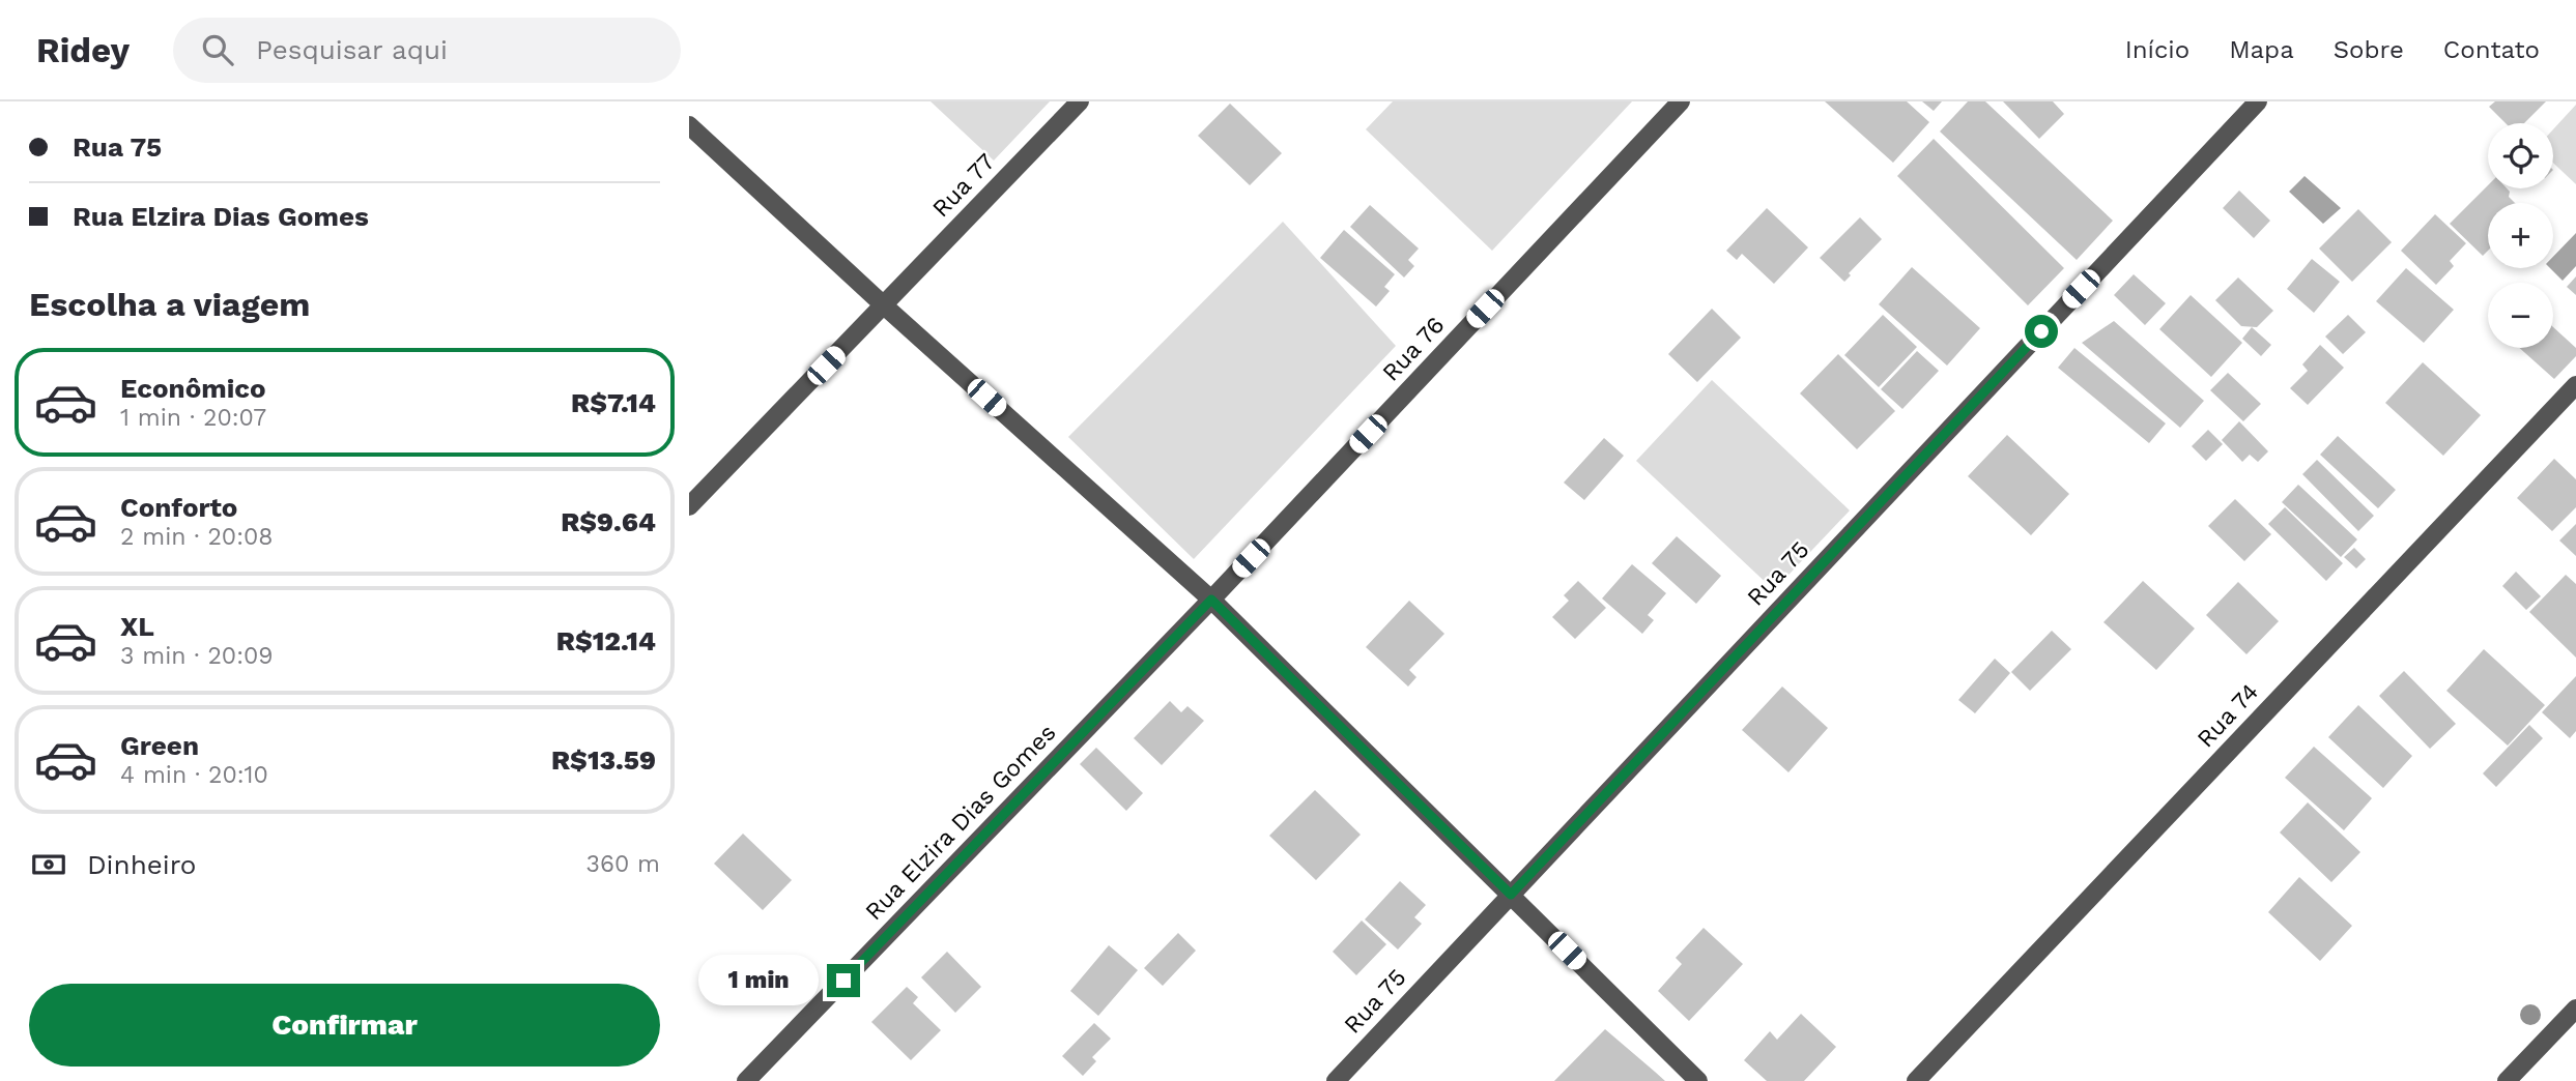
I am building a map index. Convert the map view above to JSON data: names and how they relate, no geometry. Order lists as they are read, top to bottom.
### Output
{
  "streets": {
    "street": [
      "Rua 77",
      "Rua 76",
      "Rua 75",
      "Rua 74",
      "Rua Elzira Dias Gomes"
    ]
  },
  "crossings": [
    ["Rua 76", "Rua Elzira Dias Gomes"]
  ],
  "page": {
    "header": "Ridey",
    "search": "Pesquisar aqui",
    "nav": [
      "Início",
      "Mapa",
      "Sobre",
      "Contato"
    ],
    "banner": ["Rua 75", "Rua Elzira Dias Gomes"],
    "map_buttons": ["+", "−"],
    "heading": "Escolha a viagem",
    "list": [
      {
        "name": "Econômico",
        "note": "1 min · 20:07",
        "value": "R$7.14"
      },
      {
        "name": "Conforto",
        "note": "2 min · 20:08",
        "value": "R$9.64"
      },
      {
        "name": "XL",
        "note": "3 min · 20:09",
        "value": "R$12.14"
      },
      {
        "name": "Green",
        "note": "4 min · 20:10",
        "value": "R$13.59"
      }
    ],
    "pay": ["Dinheiro", "360 m"],
    "bubble": "1 min",
    "buttons": "Confirmar"
  }
}
